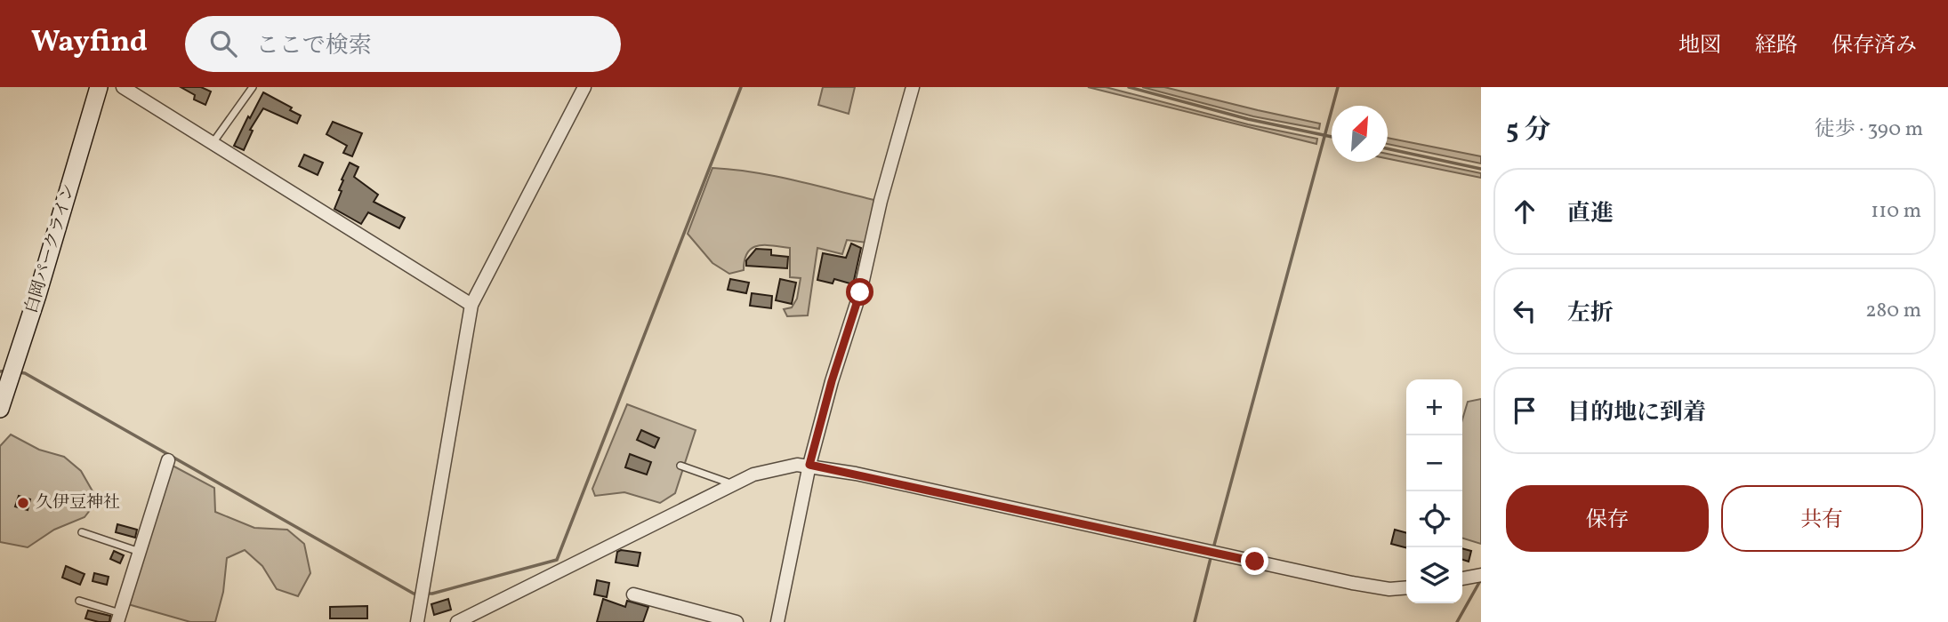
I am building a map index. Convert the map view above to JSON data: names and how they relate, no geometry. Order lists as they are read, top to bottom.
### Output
{
  "streets": {
    "street": ["白岡パークライン"]
  },
  "places": ["久伊豆神社"],
  "north": "top right",
  "page": {
    "header": "Wayfind",
    "search": "ここで検索",
    "nav": ["地図", "経路", "保存済み"],
    "heading": ["5 分", "徒歩 · 390 m"],
    "list": [
      ["直進", "110 m"],
      ["左折", "280 m"],
      "目的地に到着"
    ],
    "map_buttons": ["+", "−"],
    "buttons": ["保存", "共有"]
  }
}
